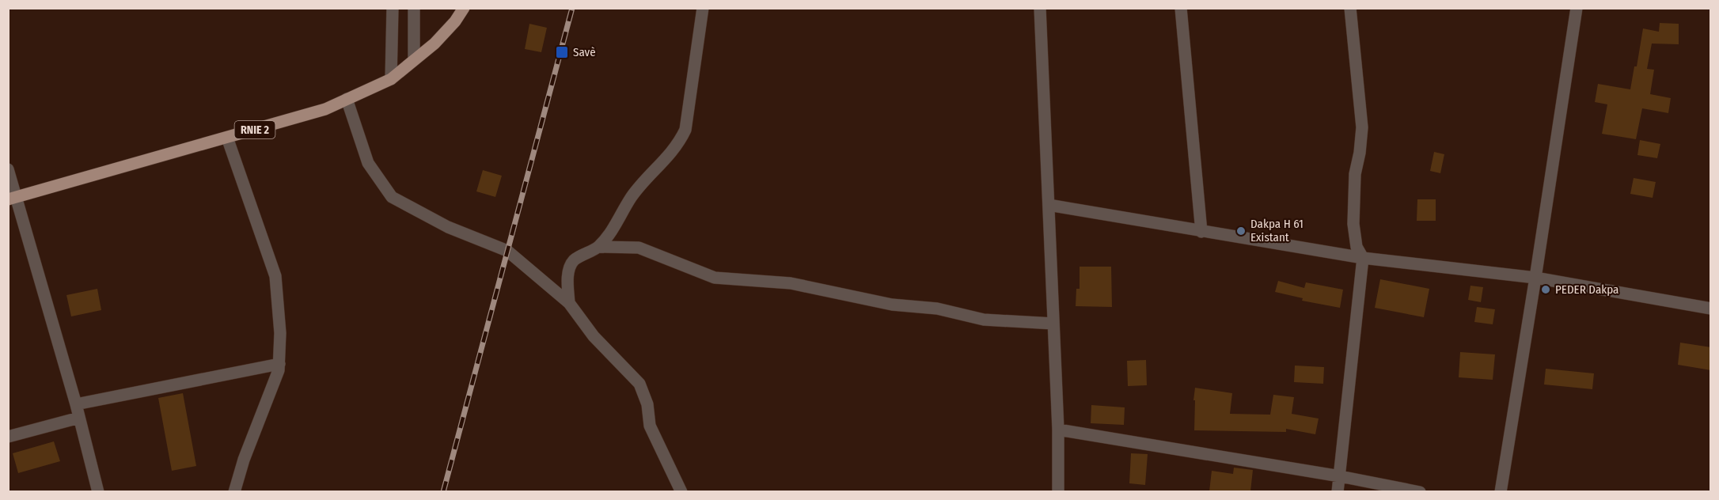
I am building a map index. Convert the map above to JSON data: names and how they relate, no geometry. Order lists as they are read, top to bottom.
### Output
{
  "streets": {
    "main road": ["RNIE 2"]
  },
  "places": {
    "transit": ["Savè"],
    "other": ["Dakpa H 61 Existant", "PEDER Dakpa"]
  }
}
